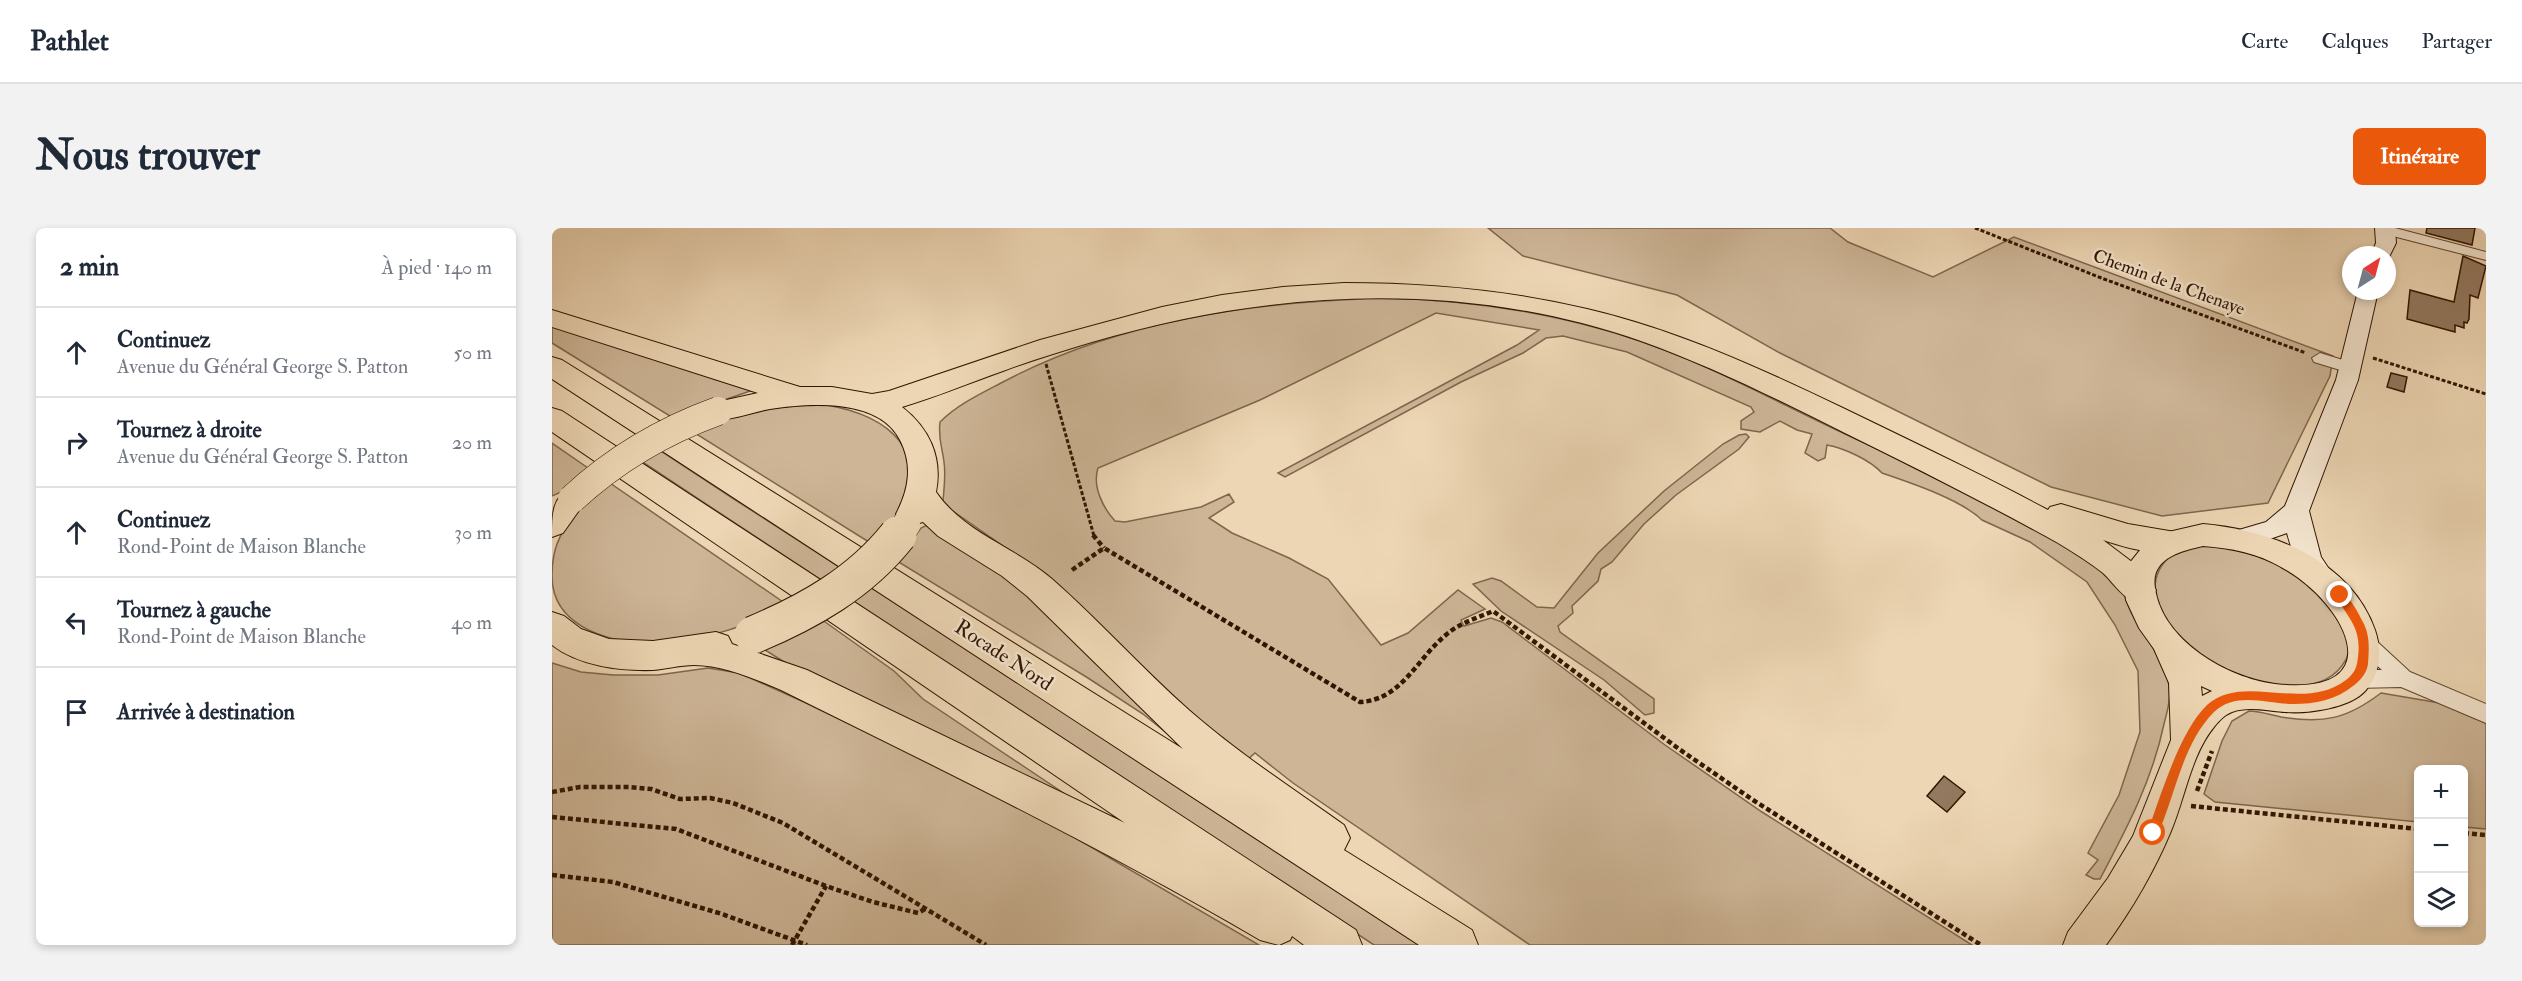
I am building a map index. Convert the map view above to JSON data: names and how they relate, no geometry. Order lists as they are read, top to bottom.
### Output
{
  "streets": {
    "highway": ["Rocade Nord"],
    "path": ["Chemin de la Chenaye"]
  },
  "north": "top right",
  "page": {
    "header": "Pathlet",
    "nav": ["Carte", "Calques", "Partager"],
    "buttons": "Itinéraire",
    "title": "Nous trouver",
    "heading": ["2 min", "À pied · 140 m"],
    "list": [
      ["Continuez", "Avenue du Général George S. Patton", "50 m"],
      ["Tournez à droite", "Avenue du Général George S. Patton", "20 m"],
      ["Continuez", "Rond-Point de Maison Blanche", "30 m"],
      ["Tournez à gauche", "Rond-Point de Maison Blanche", "40 m"],
      "Arrivée à destination"
    ],
    "map_buttons": ["+", "−"]
  }
}
